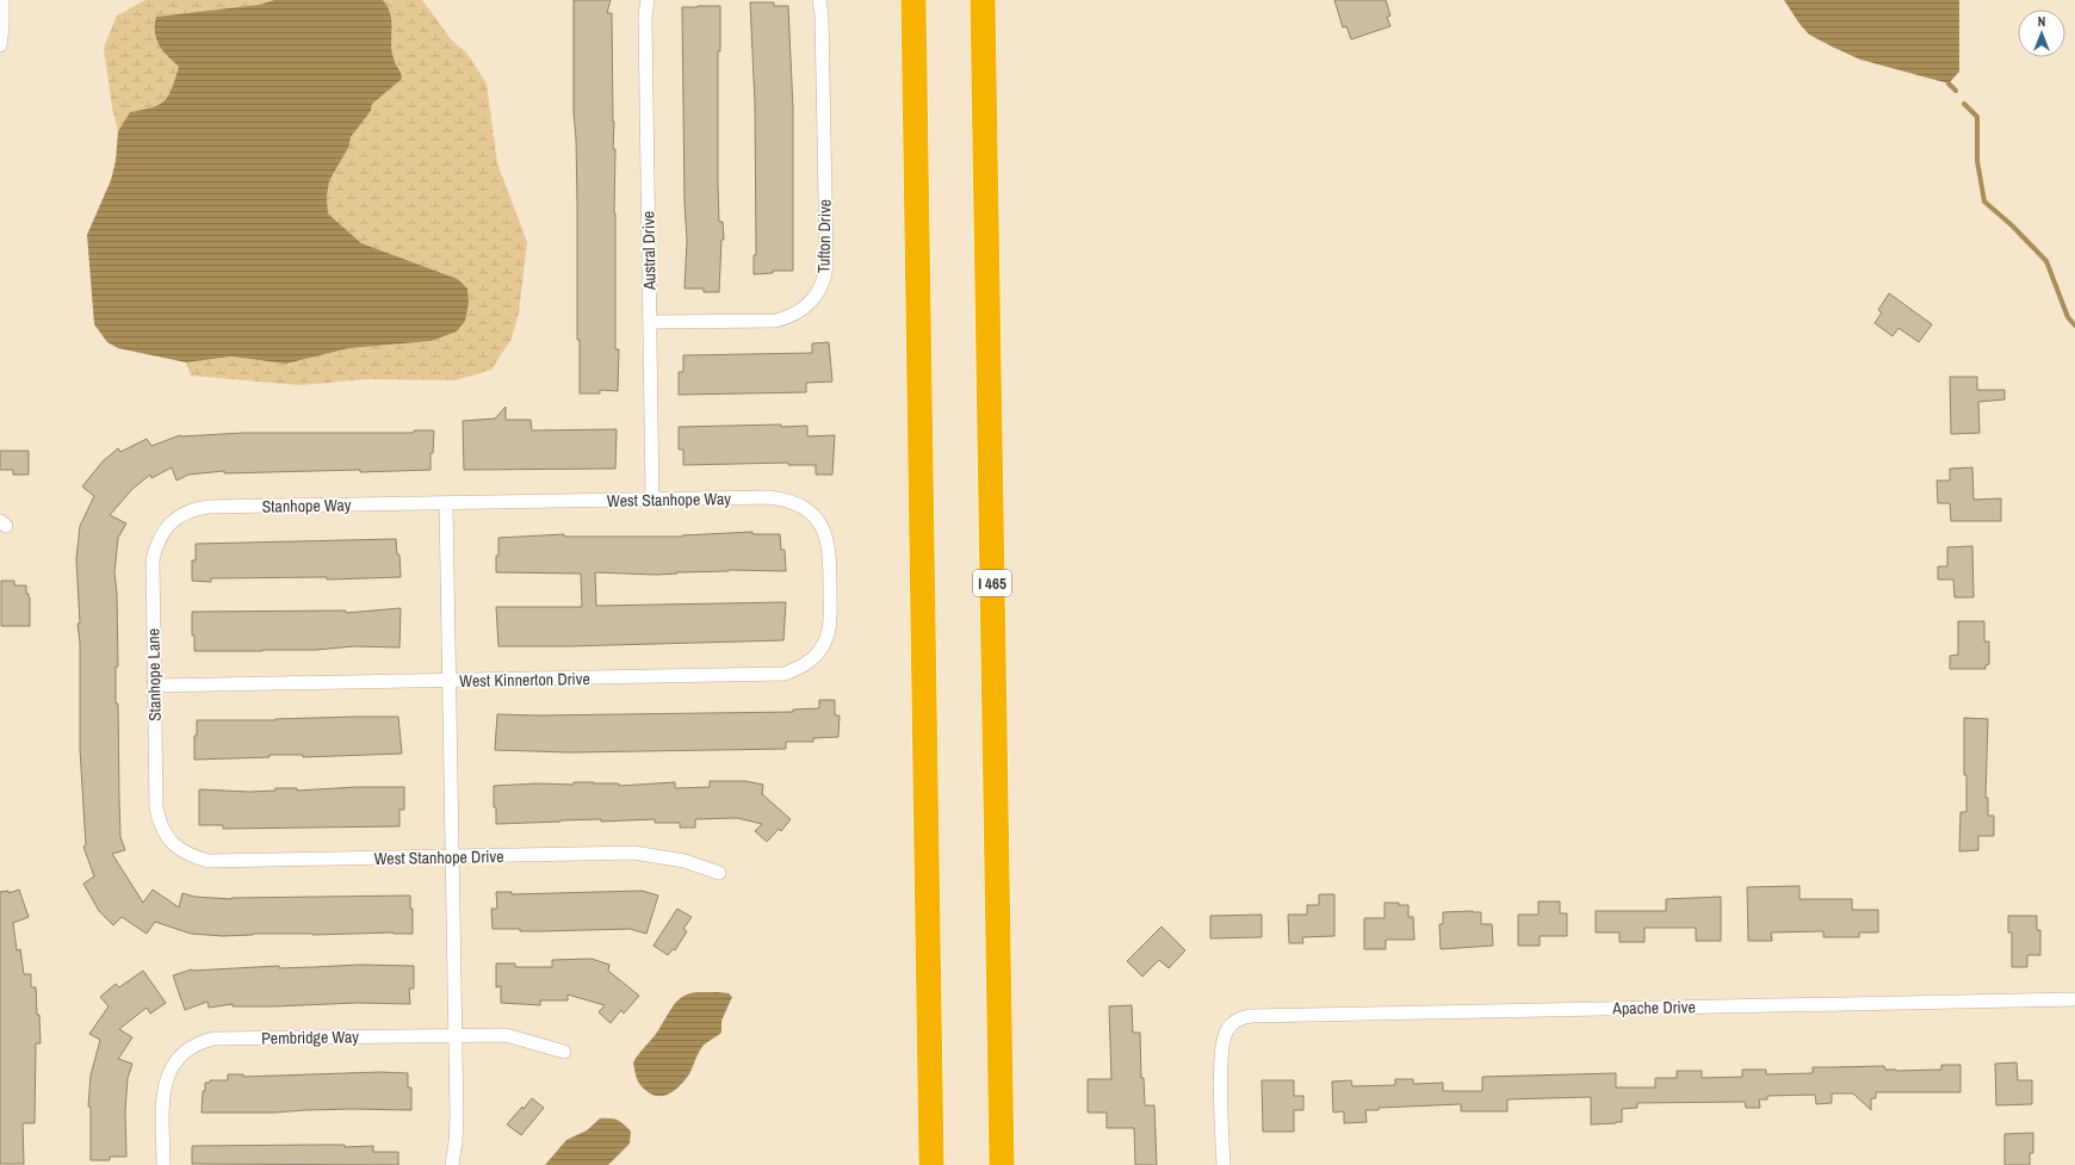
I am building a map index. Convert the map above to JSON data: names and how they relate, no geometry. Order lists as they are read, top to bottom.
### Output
{
  "streets": {
    "highway": ["I 465"],
    "street": [
      "Tufton Drive",
      "Austral Drive",
      "West Stanhope Way",
      "Stanhope Way",
      "Stanhope Lane",
      "West Kinnerton Drive",
      "West Stanhope Drive",
      "Apache Drive",
      "Pembridge Way"
    ]
  },
  "crossings": [
    ["Tufton Drive", "Austral Drive"],
    ["Austral Drive", "West Stanhope Way"],
    ["West Stanhope Way", "Stanhope Way"],
    ["West Stanhope Way", "West Kinnerton Drive"],
    ["Stanhope Way", "Stanhope Lane"],
    ["Stanhope Lane", "West Kinnerton Drive"],
    ["Stanhope Lane", "West Stanhope Drive"]
  ],
  "north": "top"
}
